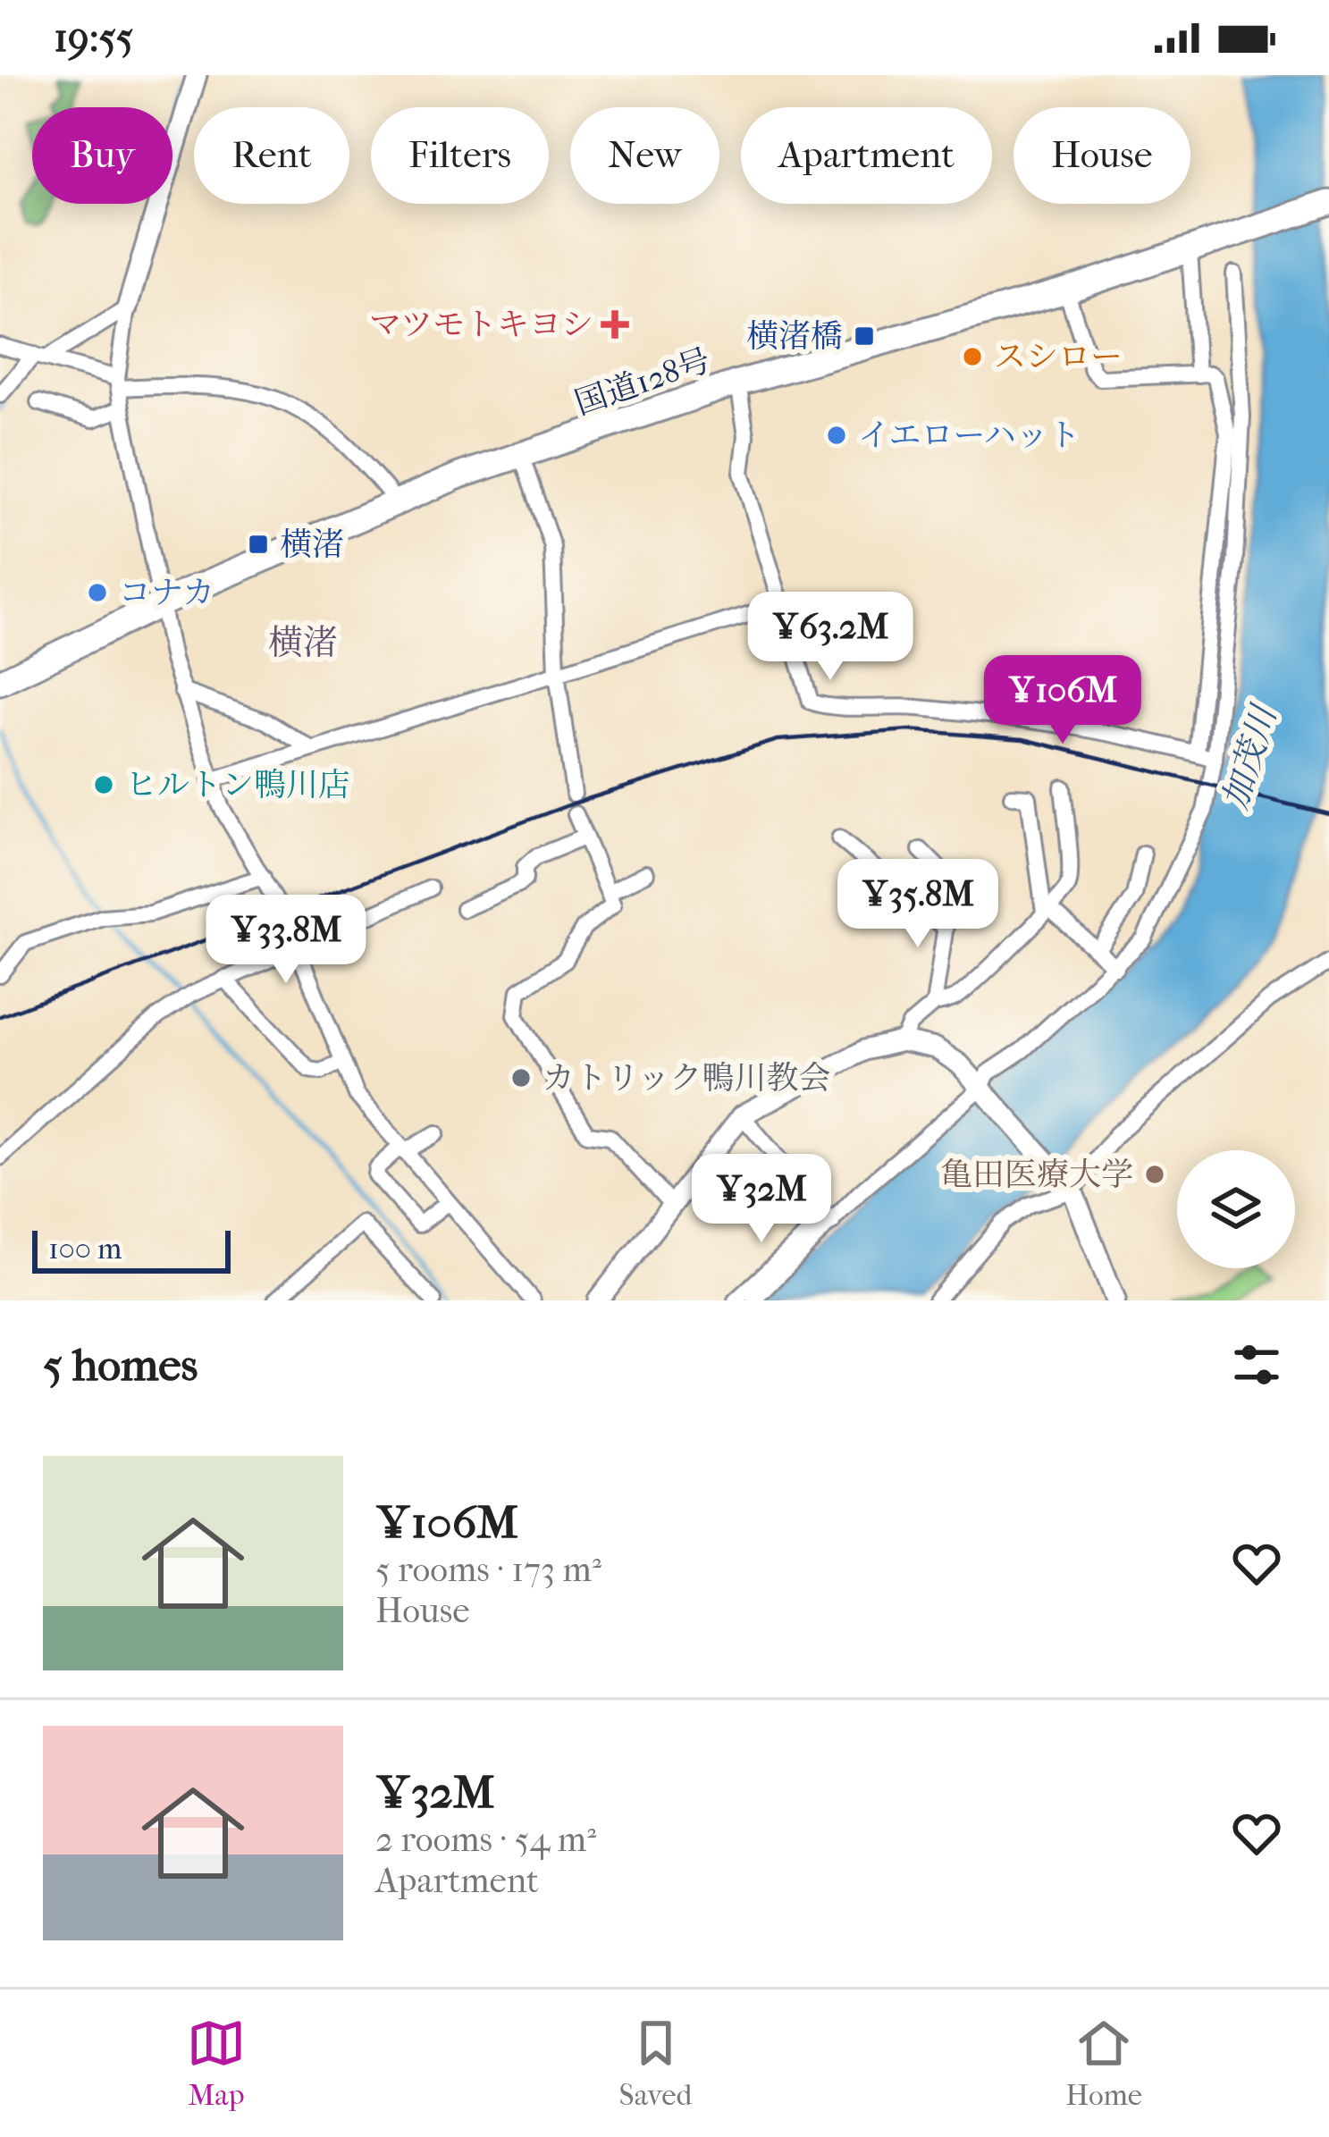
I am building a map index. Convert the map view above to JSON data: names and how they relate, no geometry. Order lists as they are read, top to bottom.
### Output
{
  "streets": {
    "highway": ["国道128号"]
  },
  "districts": ["横渚"],
  "water": ["加茂川"],
  "places": {
    "health": ["マツモトキヨシ"],
    "transit": ["横渚橋", "横渚"],
    "other": [
      "スシロー",
      "イエローハット",
      "コナカ",
      "ヒルトン鴨川店",
      "カトリック鴨川教会",
      "亀田医療大学"
    ]
  },
  "scale_bar": "100 m",
  "page": {
    "status": "19:55",
    "chip": [
      "Buy",
      "Rent",
      "Filters",
      "New",
      "Apartment",
      "House"
    ],
    "price": [
      "¥63.2M",
      "¥106M",
      "¥35.8M",
      "¥33.8M",
      "¥32M"
    ],
    "scale": "100 m",
    "heading": "5 homes",
    "list": [
      {
        "name": "¥106M",
        "note": "5 rooms · 173 m² · House"
      },
      {
        "name": "¥32M",
        "note": "2 rooms · 54 m² · Apartment"
      }
    ],
    "tabs": ["Map", "Saved", "Home"]
  }
}
